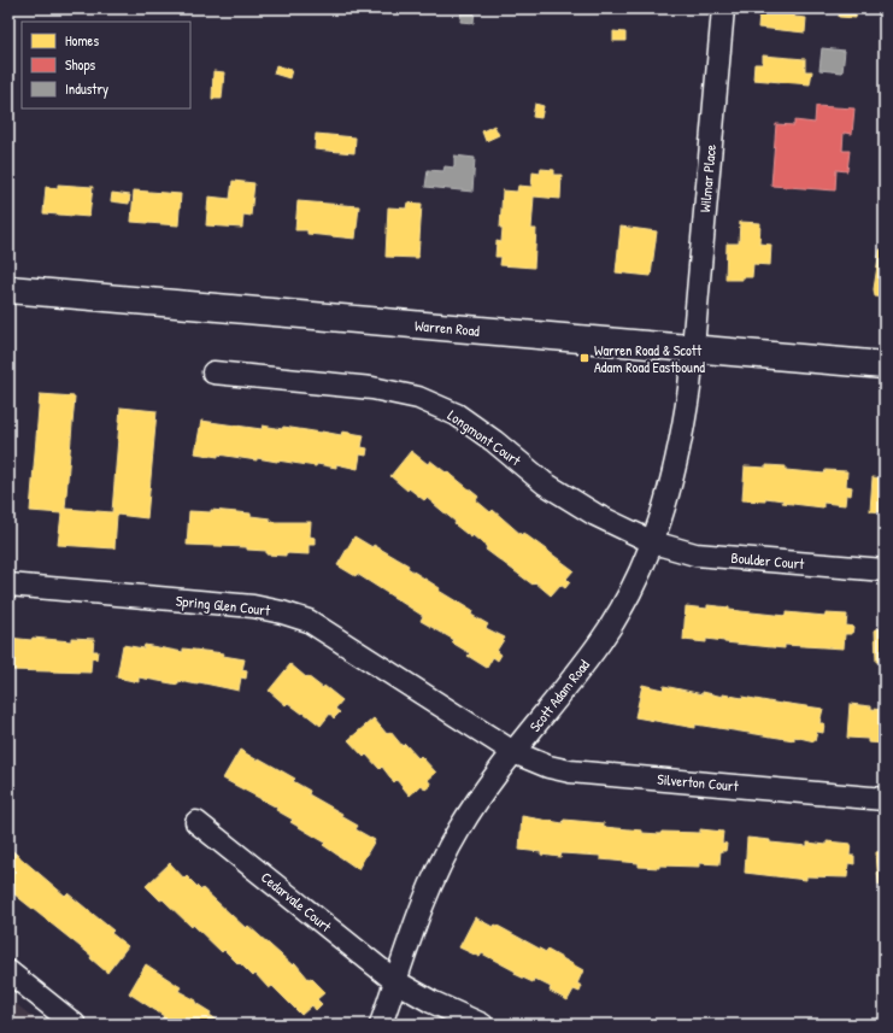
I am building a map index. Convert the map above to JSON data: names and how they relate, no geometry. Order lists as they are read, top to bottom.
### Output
{
  "streets": {
    "street": [
      "Wilmar Place",
      "Warren Road",
      "Longmont Court",
      "Boulder Court",
      "Spring Glen Court",
      "Scott Adam Road",
      "Silverton Court",
      "Cedarvale Court"
    ]
  },
  "crossings": [
    ["Wilmar Place", "Warren Road"],
    ["Wilmar Place", "Scott Adam Road"],
    ["Warren Road", "Scott Adam Road"],
    ["Longmont Court", "Boulder Court"],
    ["Longmont Court", "Scott Adam Road"],
    ["Boulder Court", "Scott Adam Road"],
    ["Spring Glen Court", "Scott Adam Road"],
    ["Spring Glen Court", "Silverton Court"],
    ["Scott Adam Road", "Silverton Court"],
    ["Scott Adam Road", "Cedarvale Court"]
  ],
  "places": {
    "transit": ["Warren Road & Scott Adam Road Eastbound"]
  },
  "legend": ["Homes", "Shops", "Industry"]
}
